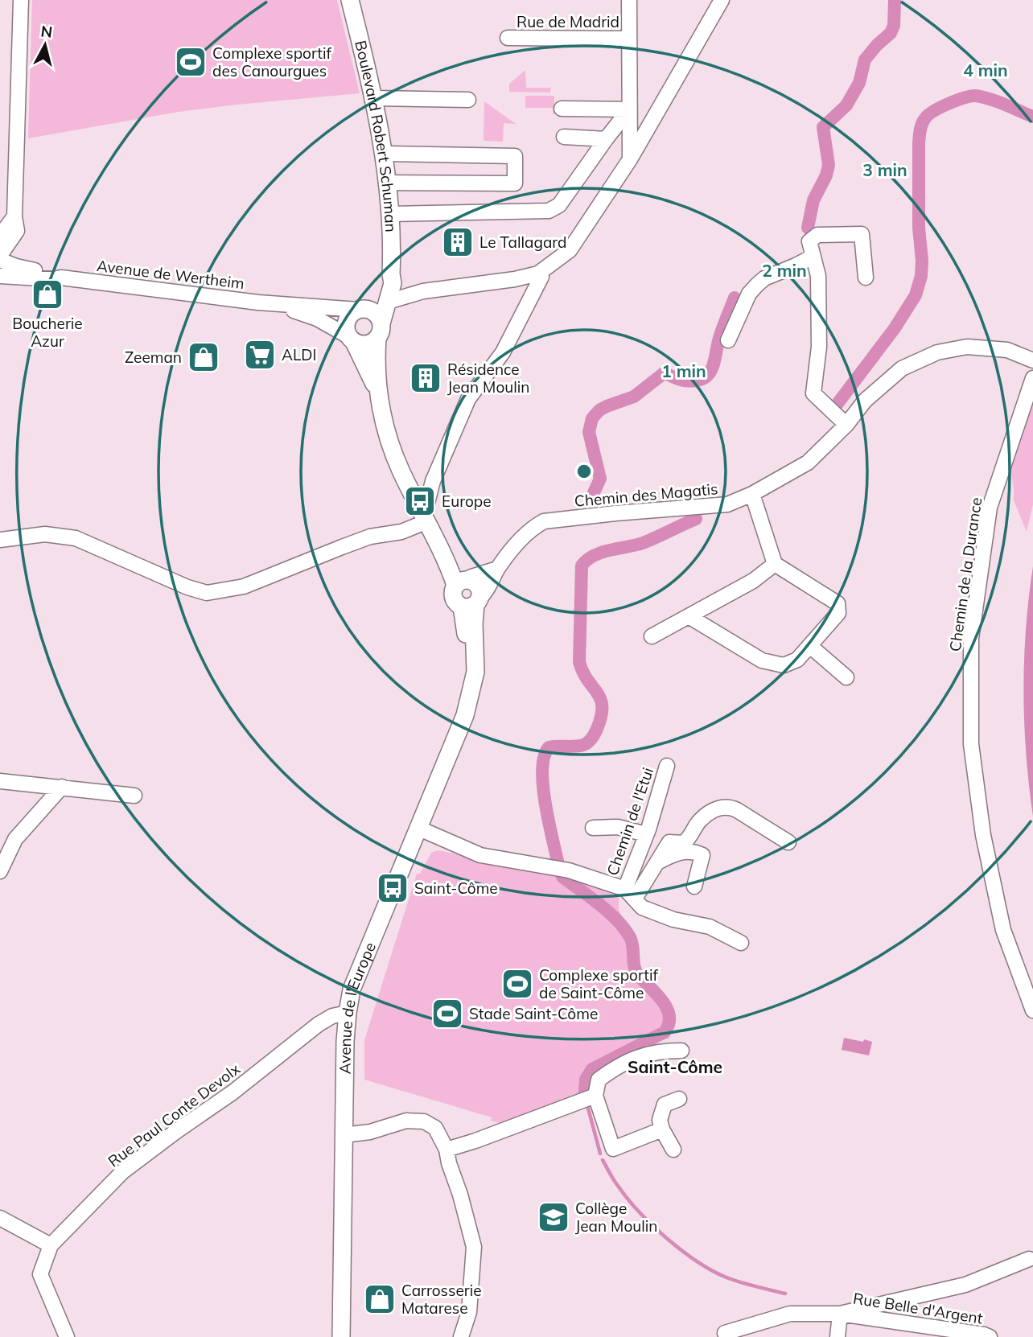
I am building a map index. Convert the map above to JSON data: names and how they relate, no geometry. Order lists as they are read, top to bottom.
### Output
{
  "streets": {
    "main road": ["Boulevard Robert Schuman", "Avenue de l'Europe"],
    "street": [
      "Rue de Madrid",
      "Avenue de Wertheim",
      "Chemin des Magatis",
      "Chemin de la Durance",
      "Chemin de l'Etui",
      "Rue Paul Conte Devolx",
      "Rue Belle d'Argent"
    ]
  },
  "crossings": [
    ["Boulevard Robert Schuman", "Avenue de Wertheim"],
    ["Chemin des Magatis", "Avenue de l'Europe"],
    ["Avenue de l'Europe", "Rue Paul Conte Devolx"]
  ],
  "districts": ["Saint-Côme"],
  "places": {
    "sports": ["Complexe sportif des Canourgues", "Complexe sportif de Saint-Côme", "Stade Saint-Côme"],
    "building": ["Le Tallagard", "Résidence Jean Moulin"],
    "shop": ["Boucherie Azur", "Zeeman", "Carrosserie Matarese"],
    "supermarket": ["ALDI"],
    "bus stop": ["Europe", "Saint-Côme"],
    "school or university": ["Collège Jean Moulin"]
  },
  "north": "top",
  "rings": [
    "4 min",
    "3 min",
    "2 min",
    "1 min"
  ]
}
